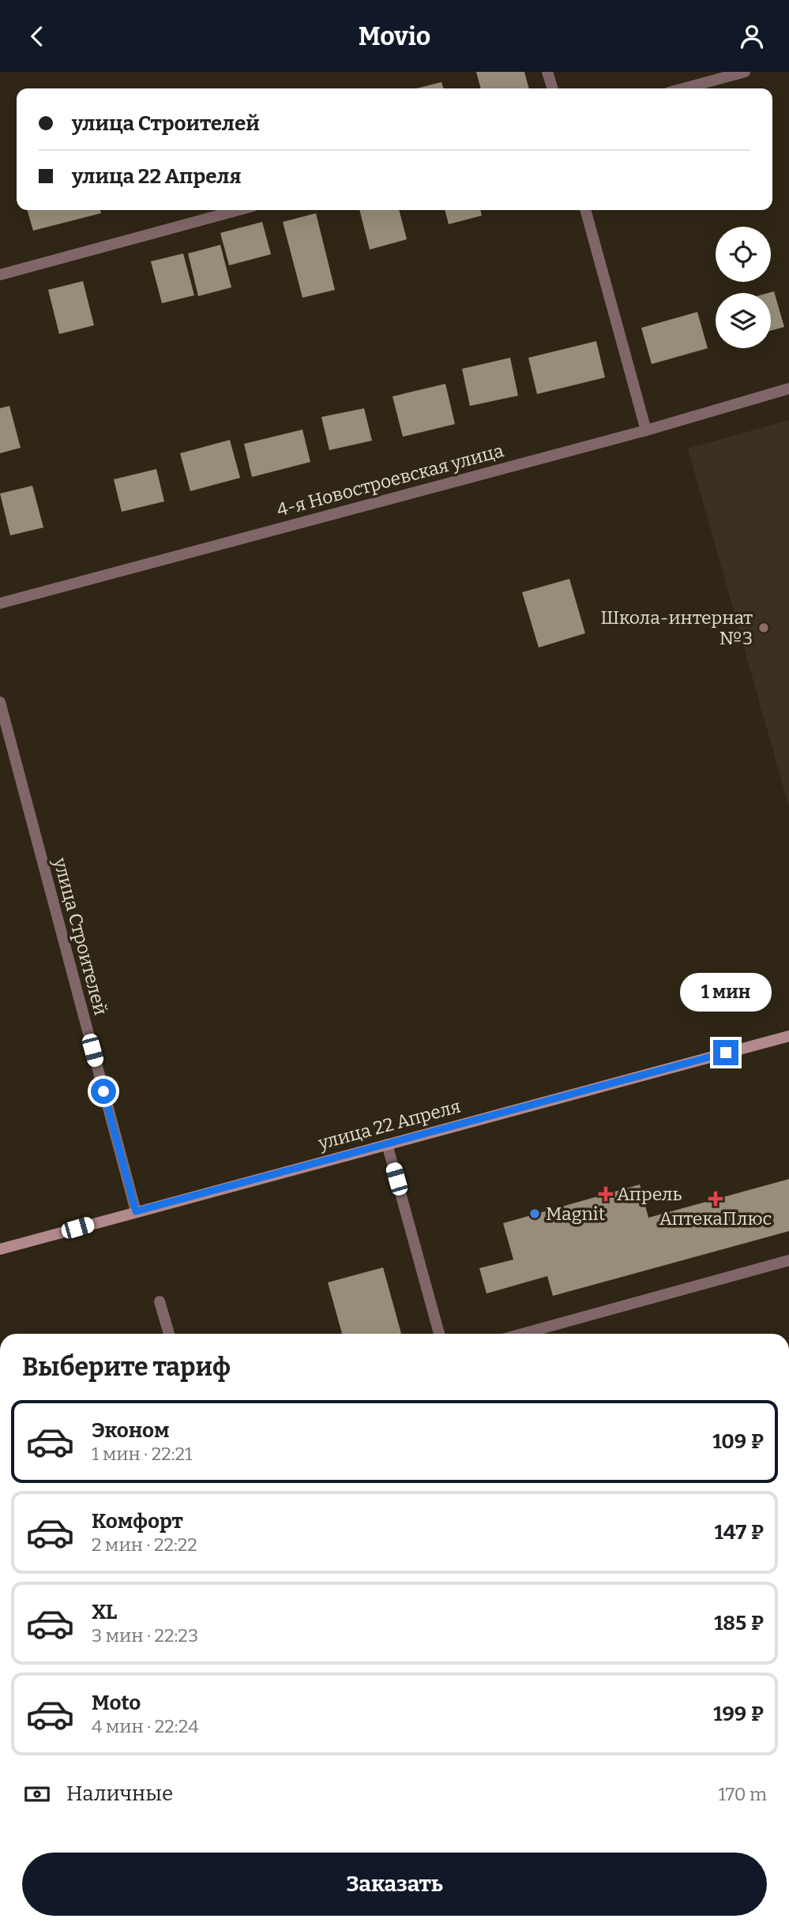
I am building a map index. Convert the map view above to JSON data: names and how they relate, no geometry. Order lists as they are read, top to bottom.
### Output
{
  "streets": {
    "main road": ["улица 22 Апреля"],
    "street": ["4-я Новостроевская улица", "улица Строителей"]
  },
  "crossings": [
    ["улица Строителей", "улица 22 Апреля"]
  ],
  "places": {
    "other": ["Школа-интернат №3", "Magnit"],
    "health": ["Апрель", "АптекаПлюс"]
  },
  "page": {
    "header": "Movio",
    "banner": ["улица Строителей", "улица 22 Апреля"],
    "bubble": "1 мин",
    "heading": "Выберите тариф",
    "list": [
      {
        "name": "Эконом",
        "note": "1 мин · 22:21",
        "value": "109 ₽"
      },
      {
        "name": "Комфорт",
        "note": "2 мин · 22:22",
        "value": "147 ₽"
      },
      {
        "name": "XL",
        "note": "3 мин · 22:23",
        "value": "185 ₽"
      },
      {
        "name": "Moto",
        "note": "4 мин · 22:24",
        "value": "199 ₽"
      }
    ],
    "pay": ["Наличные", "170 m"],
    "buttons": "Заказать"
  }
}
